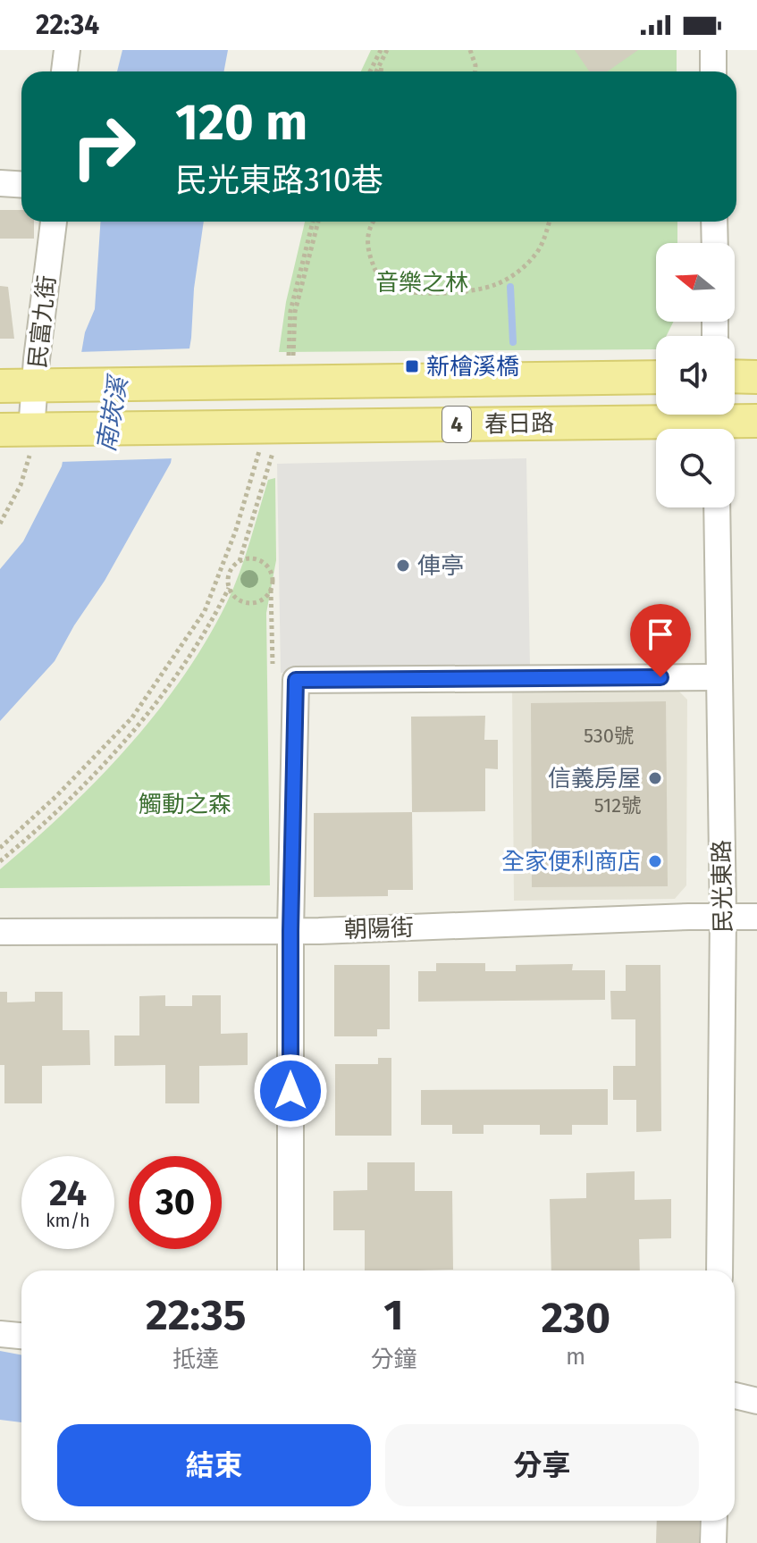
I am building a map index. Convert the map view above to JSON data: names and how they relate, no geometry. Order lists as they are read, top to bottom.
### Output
{
  "streets": {
    "main road": ["春日路", "4"],
    "street": ["民富九街", "民光東路", "朝陽街"]
  },
  "crossings": [
    ["民富九街", "春日路"],
    ["民富九街", "4"],
    ["春日路", "4"],
    ["民光東路", "朝陽街"]
  ],
  "water": ["南崁溪"],
  "parks": ["音樂之林", "觸動之森"],
  "places": {
    "transit": ["新檜溪橋"],
    "other": ["俥亭", "信義房屋", "全家便利商店"]
  },
  "house_numbers": ["530號", "512號"],
  "north": "left",
  "page": {
    "status": "22:34",
    "turn": ["120 m", "民光東路310巷"],
    "speed": "24 km/h",
    "limit": "30",
    "eta": [
      "22:35",
      "抵達",
      "1",
      "分鐘",
      "230",
      "m"
    ],
    "buttons": ["結束", "分享"]
  }
}
